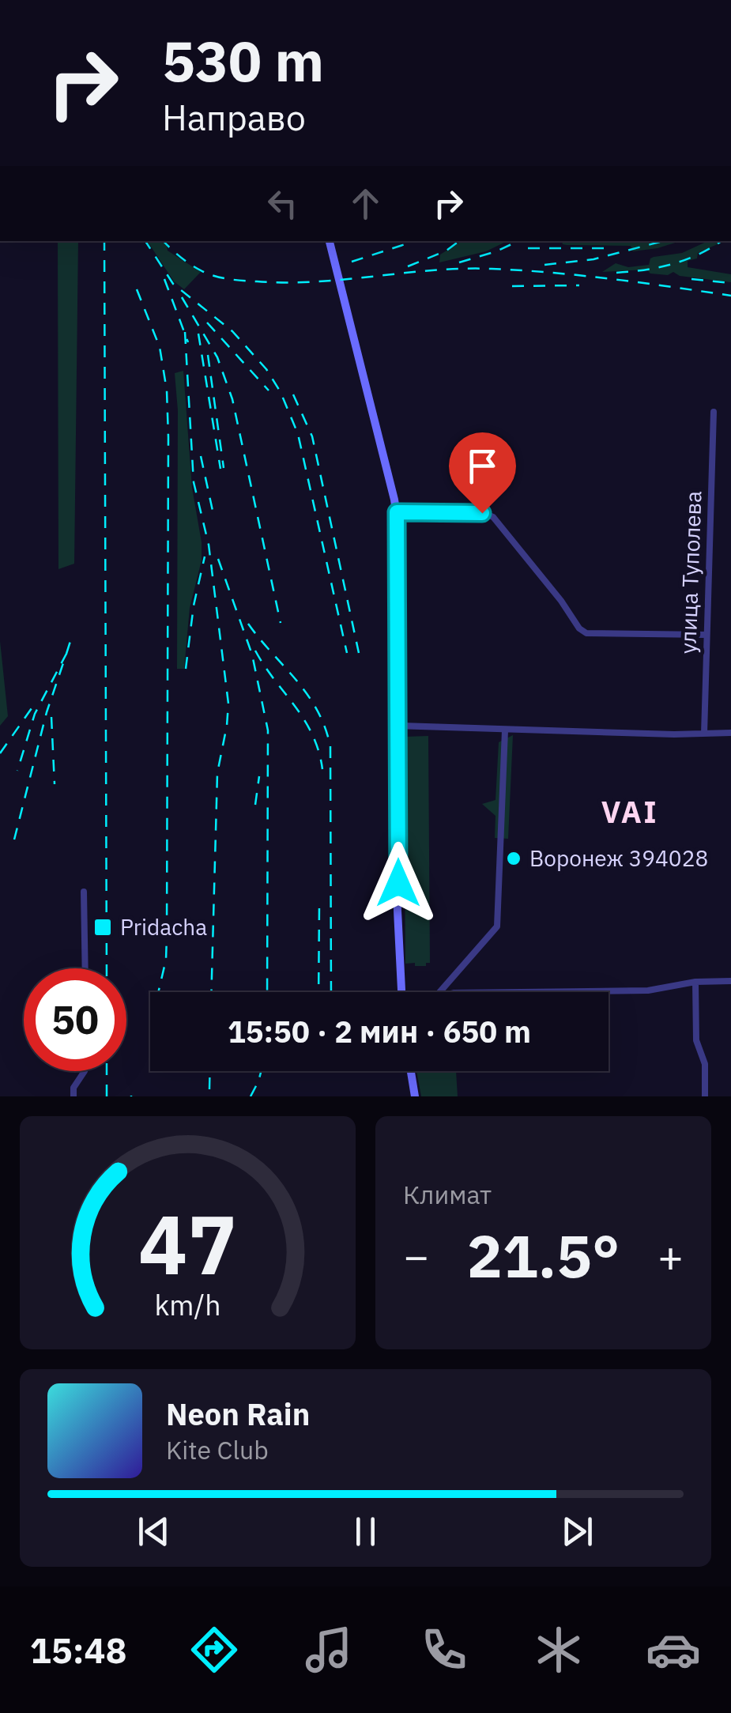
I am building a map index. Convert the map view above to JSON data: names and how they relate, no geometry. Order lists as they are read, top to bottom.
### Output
{
  "streets": {
    "street": ["улица Туполева"]
  },
  "districts": ["VAI"],
  "places": {
    "other": ["Воронеж 394028"],
    "transit": ["Pridacha"]
  },
  "page": {
    "turn": ["530 m", "Направо"],
    "limit": "50",
    "trip": "15:50 · 2 мин · 650 m",
    "tile": "Климат",
    "heat": ["−", "21.5°", "+"],
    "song": ["Neon Rain", "Kite Club"],
    "tabs": "15:48",
    "gauge": ["47", "km/h"]
  }
}
